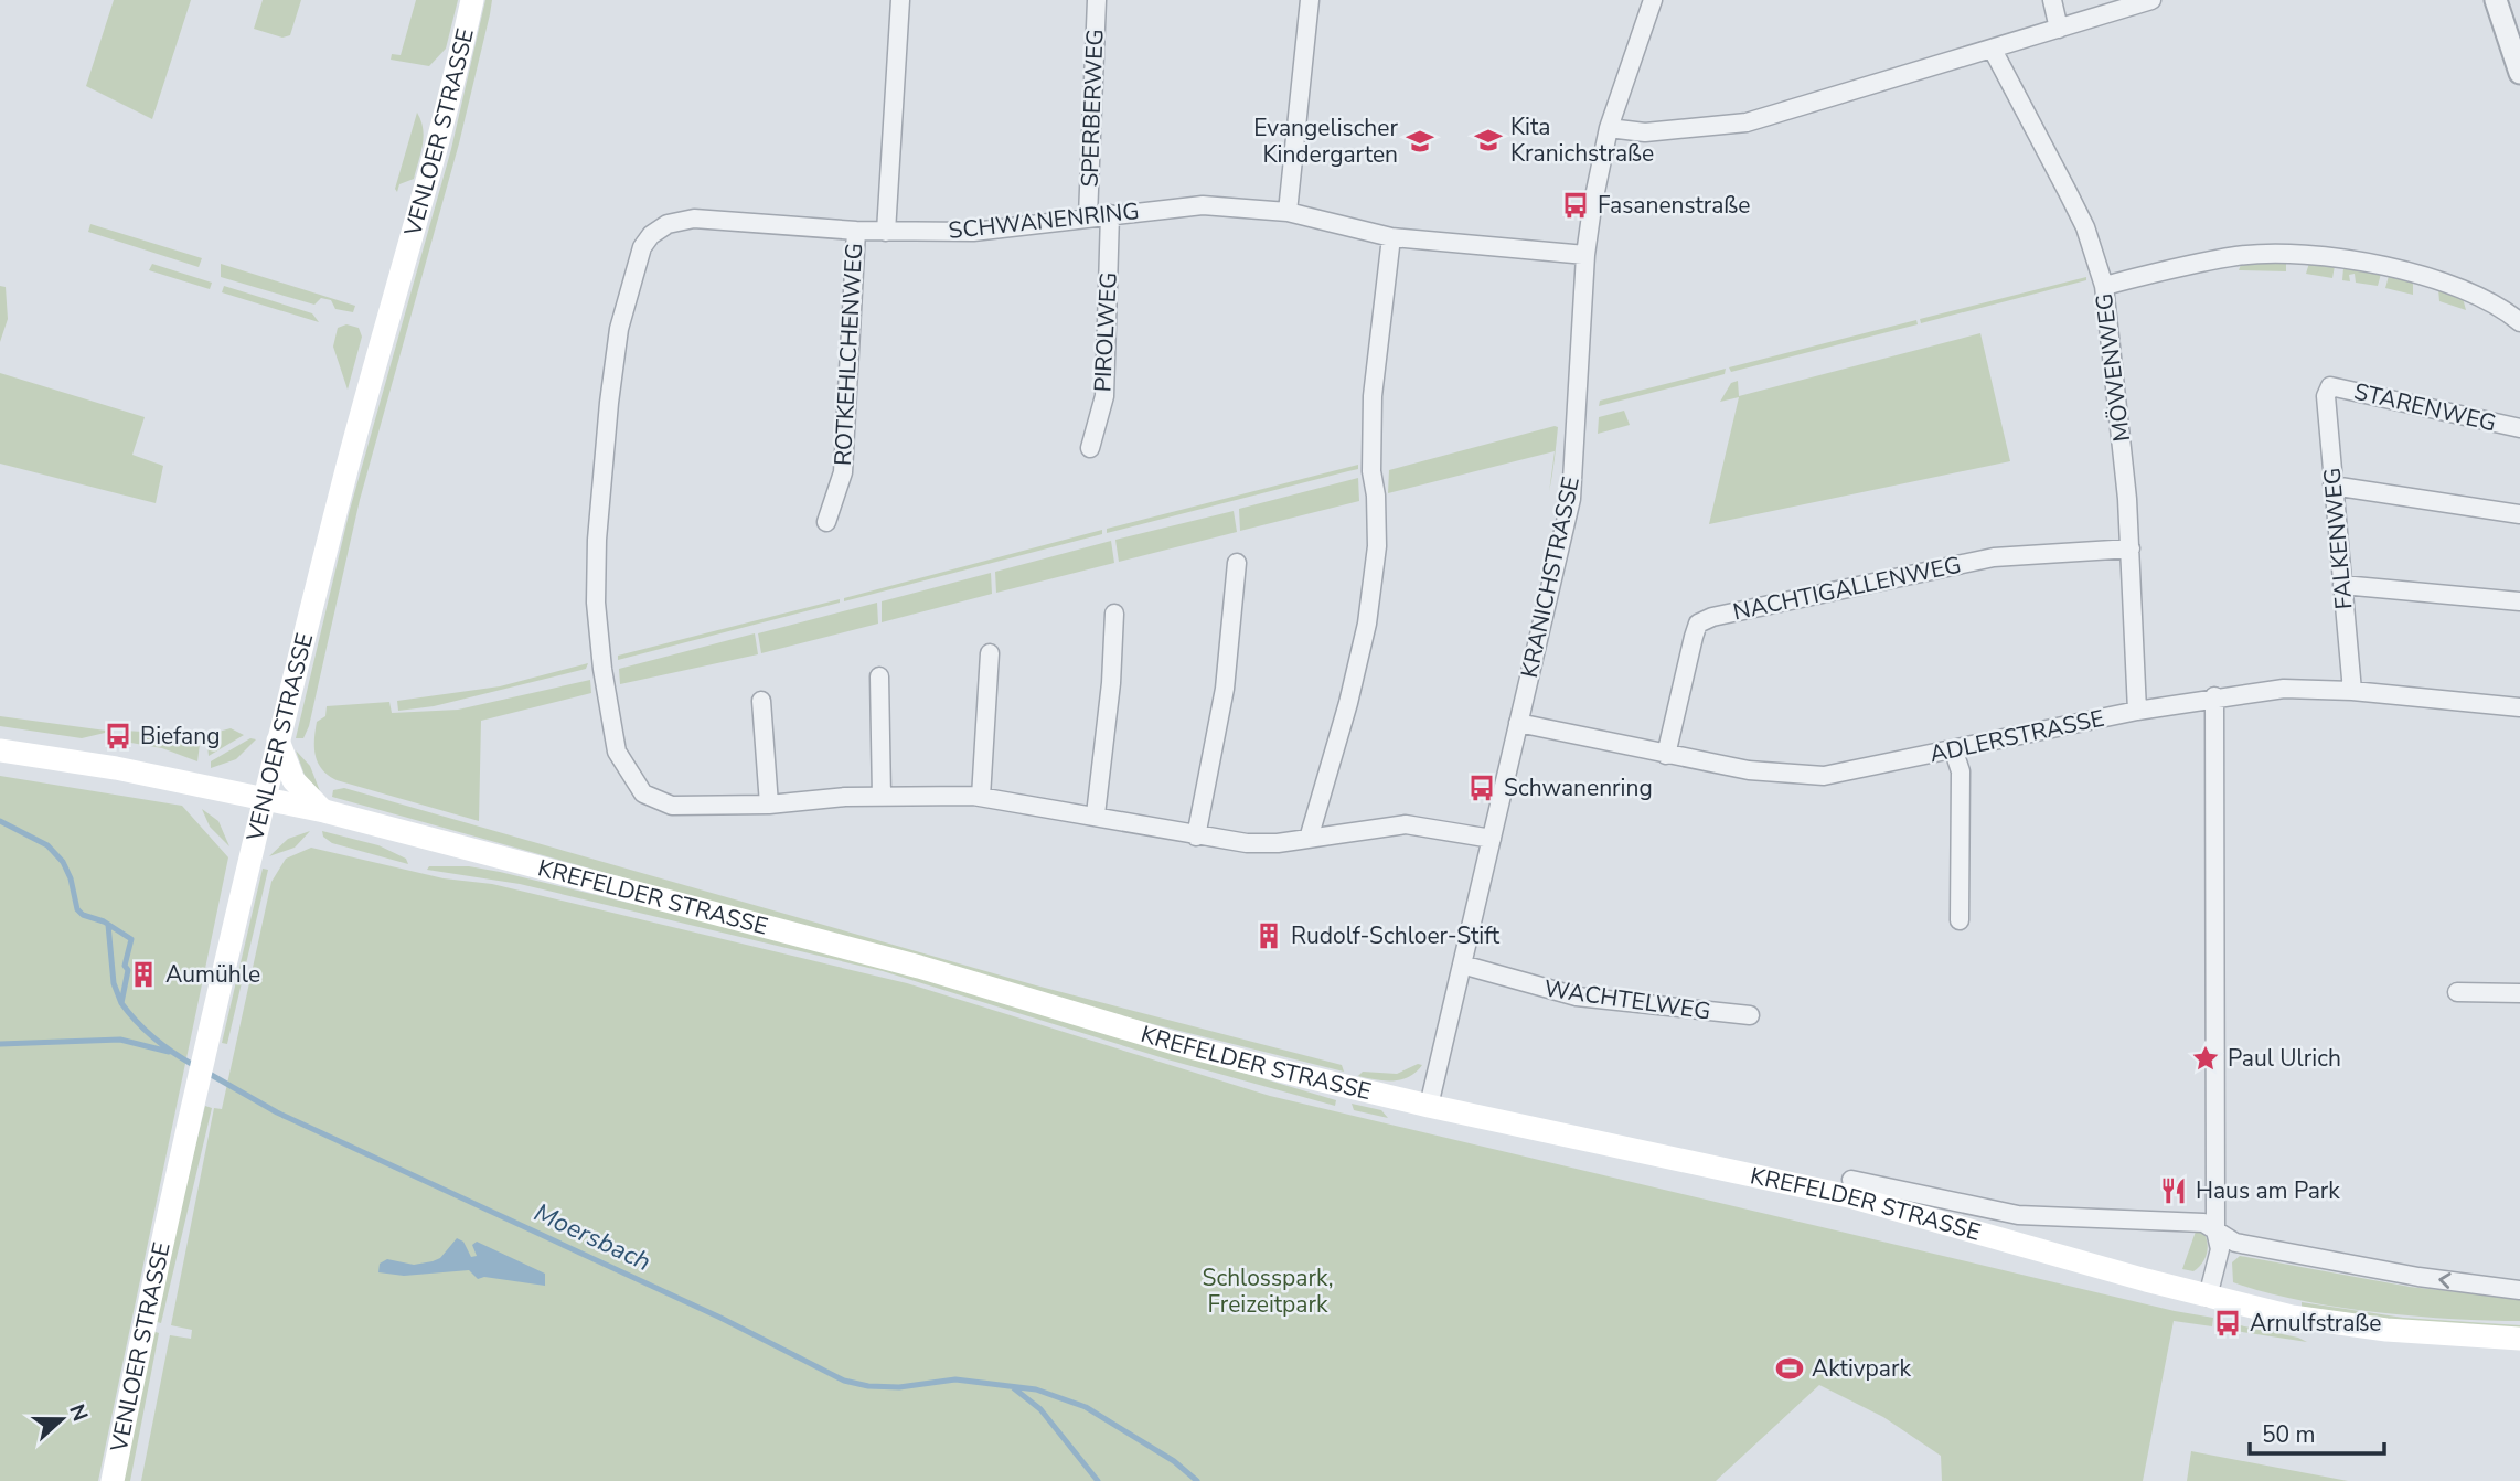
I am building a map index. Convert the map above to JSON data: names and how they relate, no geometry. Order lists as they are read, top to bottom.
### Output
{
  "streets": {
    "main road": ["VENLOER STRASSE", "KREFELDER STRASSE"],
    "street": [
      "SPERBERWEG",
      "SCHWANENRING",
      "PIROLWEG",
      "ROTKEHLCHENWEG",
      "MÖWENWEG",
      "STARENWEG",
      "FALKENWEG",
      "KRANICHSTRASSE",
      "NACHTIGALLENWEG",
      "ADLERSTRASSE",
      "WACHTELWEG"
    ]
  },
  "crossings": [
    ["SPERBERWEG", "SCHWANENRING"],
    ["VENLOER STRASSE", "KREFELDER STRASSE"],
    ["SCHWANENRING", "PIROLWEG"],
    ["SCHWANENRING", "ROTKEHLCHENWEG"],
    ["SCHWANENRING", "KRANICHSTRASSE"],
    ["MÖWENWEG", "NACHTIGALLENWEG"],
    ["MÖWENWEG", "ADLERSTRASSE"],
    ["STARENWEG", "FALKENWEG"],
    ["FALKENWEG", "ADLERSTRASSE"],
    ["KRANICHSTRASSE", "ADLERSTRASSE"],
    ["KRANICHSTRASSE", "KREFELDER STRASSE"],
    ["KRANICHSTRASSE", "WACHTELWEG"],
    ["NACHTIGALLENWEG", "ADLERSTRASSE"]
  ],
  "water": ["Moersbach"],
  "parks": ["Schlosspark, Freizeitpark"],
  "places": {
    "school or university": ["Kita Kranichstraße", "Evangelischer Kindergarten"],
    "bus stop": [
      "Fasanenstraße",
      "Biefang",
      "Schwanenring",
      "Arnulfstraße"
    ],
    "building": ["Rudolf-Schloer-Stift", "Aumühle"],
    "place": ["Paul Ulrich"],
    "restaurant": ["Haus am Park"],
    "sports": ["Aktivpark"]
  },
  "scale_bar": "50 m",
  "north": "right"
}
